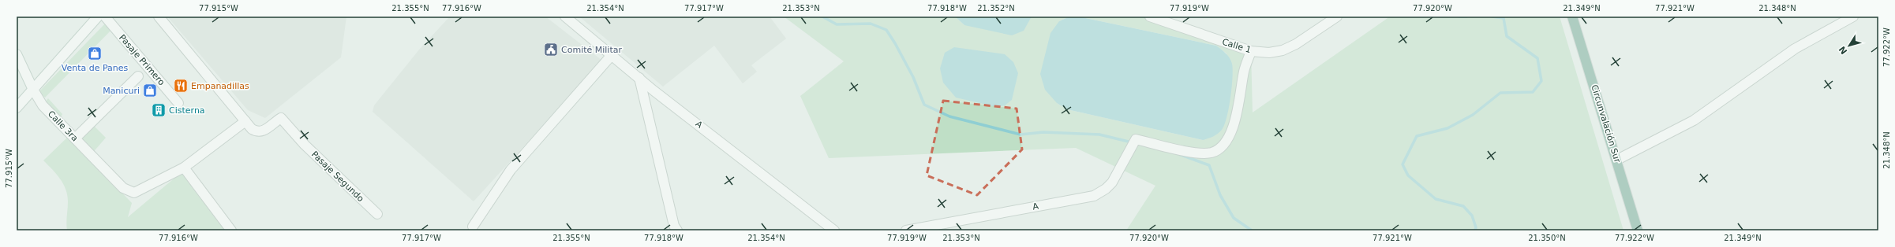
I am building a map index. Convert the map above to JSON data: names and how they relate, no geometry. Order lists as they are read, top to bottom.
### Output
{
  "streets": {
    "main road": ["Circunvalación Sur"],
    "street": [
      "Calle 1",
      "Pasaje Primero",
      "A",
      "Calle 3ra",
      "Pasaje Segundo"
    ]
  },
  "crossings": [
    ["Calle 1", "A"]
  ],
  "places": {
    "public building": ["Comité Militar"],
    "shop": ["Venta de Panes", "Manicuri"],
    "restaurant": ["Empanadillas"],
    "building": ["Cisterna"]
  },
  "north": "bottom left",
  "coordinates": [
    "77.915°W",
    "21.355°N",
    "77.916°W",
    "21.354°N",
    "77.917°W",
    "21.353°N",
    "77.918°W",
    "21.352°N",
    "77.919°W",
    "77.920°W",
    "21.349°N",
    "77.921°W",
    "21.348°N",
    "77.922°W",
    "21.350°N"
  ]
}
